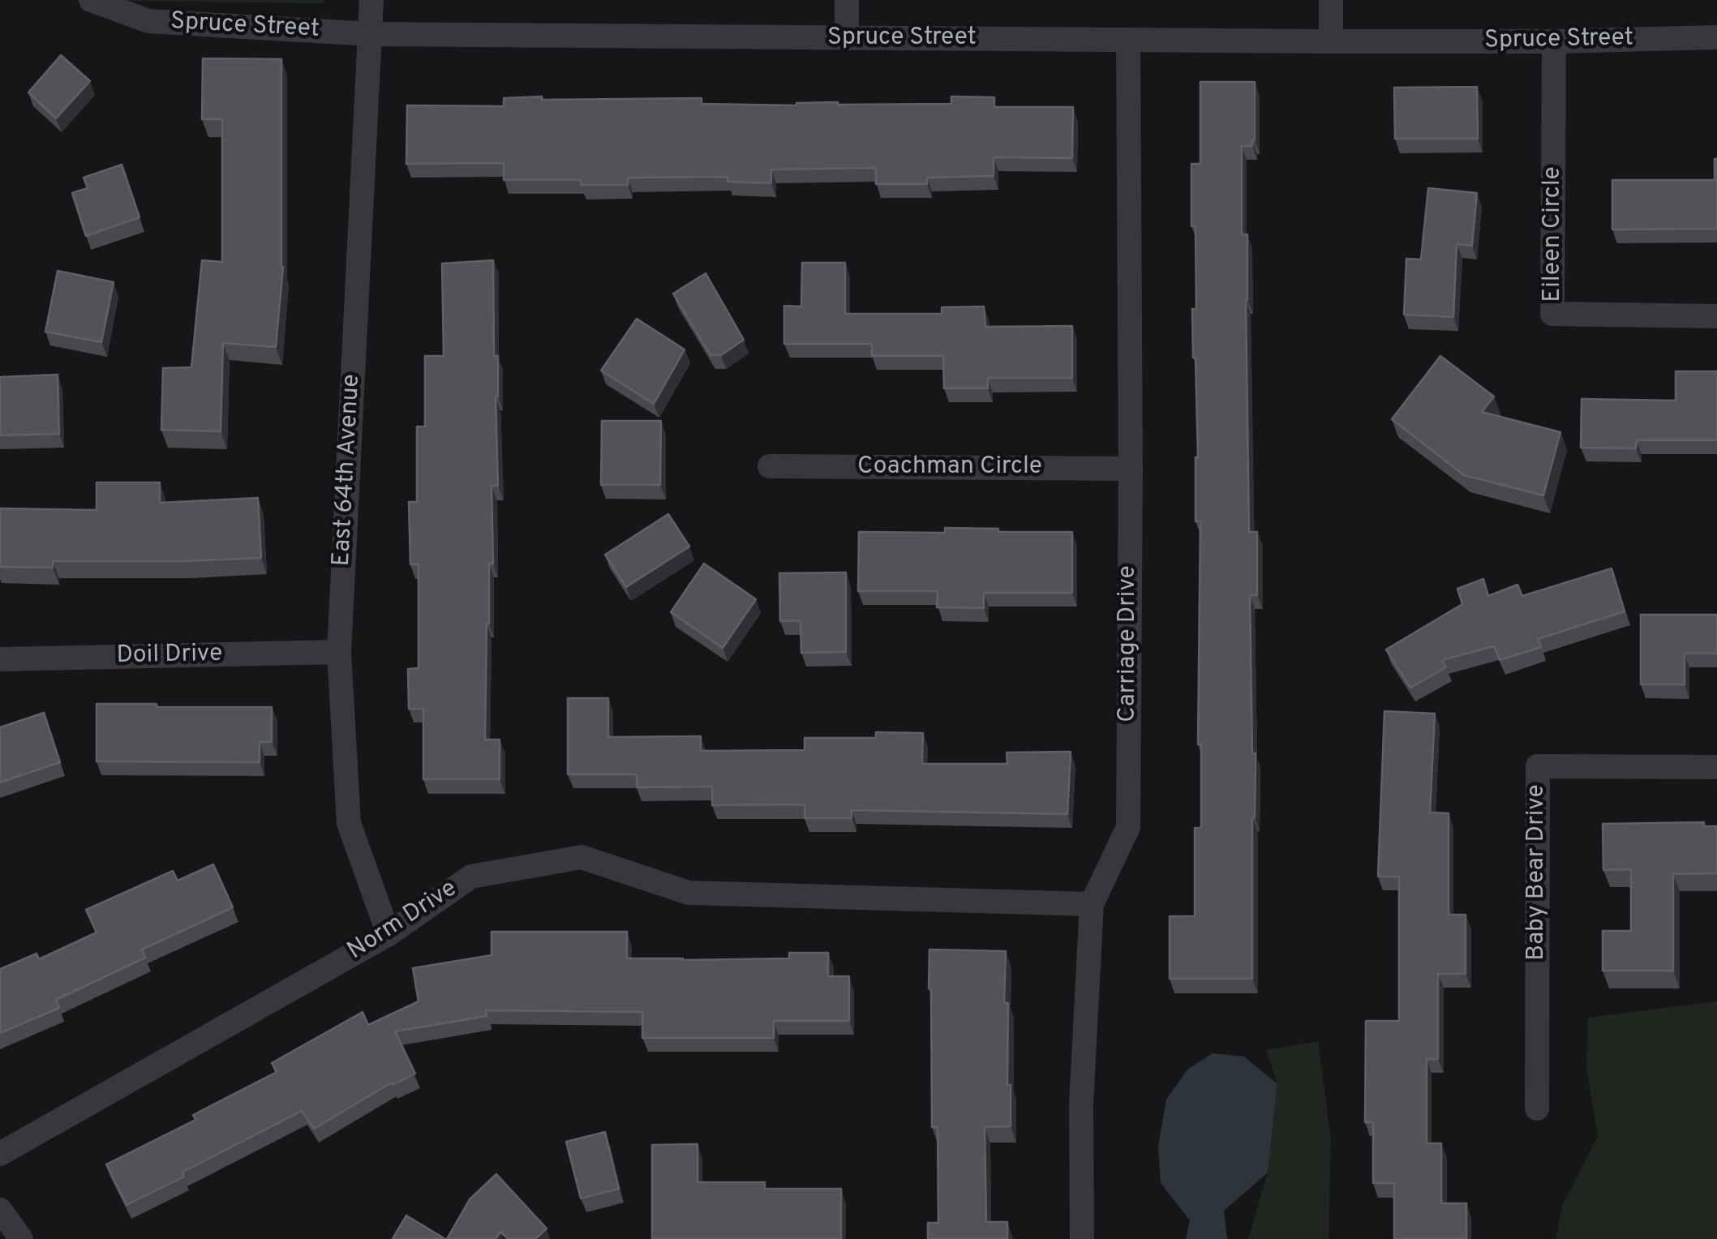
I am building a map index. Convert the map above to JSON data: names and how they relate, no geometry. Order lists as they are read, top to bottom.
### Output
{
  "streets": {
    "street": [
      "Spruce Street",
      "Eileen Circle",
      "Coachman Circle",
      "East 64th Avenue",
      "Carriage Drive",
      "Doil Drive",
      "Baby Bear Drive",
      "Norm Drive"
    ]
  },
  "crossings": [
    ["Spruce Street", "Eileen Circle"],
    ["Spruce Street", "East 64th Avenue"],
    ["Spruce Street", "Carriage Drive"],
    ["Coachman Circle", "Carriage Drive"],
    ["East 64th Avenue", "Doil Drive"],
    ["East 64th Avenue", "Norm Drive"],
    ["Carriage Drive", "Norm Drive"]
  ]
}
